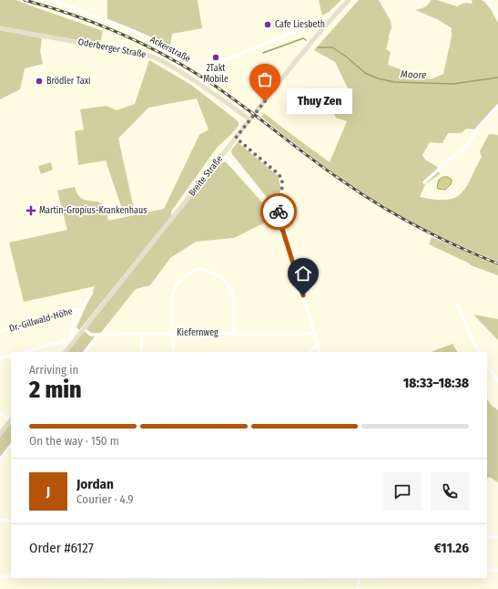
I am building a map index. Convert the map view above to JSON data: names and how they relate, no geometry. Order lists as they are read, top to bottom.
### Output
{
  "streets": {
    "main road": ["Oderberger Straße", "Breite Straße"],
    "street": ["Ackerstraße", "Dr.-Gillwald-Höhe", "Kiefernweg"]
  },
  "crossings": [
    ["Oderberger Straße", "Breite Straße"],
    ["Ackerstraße", "Breite Straße"],
    ["Breite Straße", "Dr.-Gillwald-Höhe"],
    ["Breite Straße", "Kiefernweg"]
  ],
  "water": ["Moore"],
  "places": {
    "other": [
      "Cafe Liesbeth",
      "2Takt Mobile",
      "Brödler Taxi",
      "Thuy Zen"
    ],
    "health": ["Martin-Gropius-Krankenhaus"]
  },
  "page": {
    "bubble": "Thuy Zen",
    "heading": ["2 min", "Arriving in", "18:33–18:38"],
    "panel": [
      "Jordan",
      "Courier · 4.9",
      "Order #6127",
      "€11.26"
    ],
    "bar": "On the way · 150 m",
    "round": "J"
  }
}
